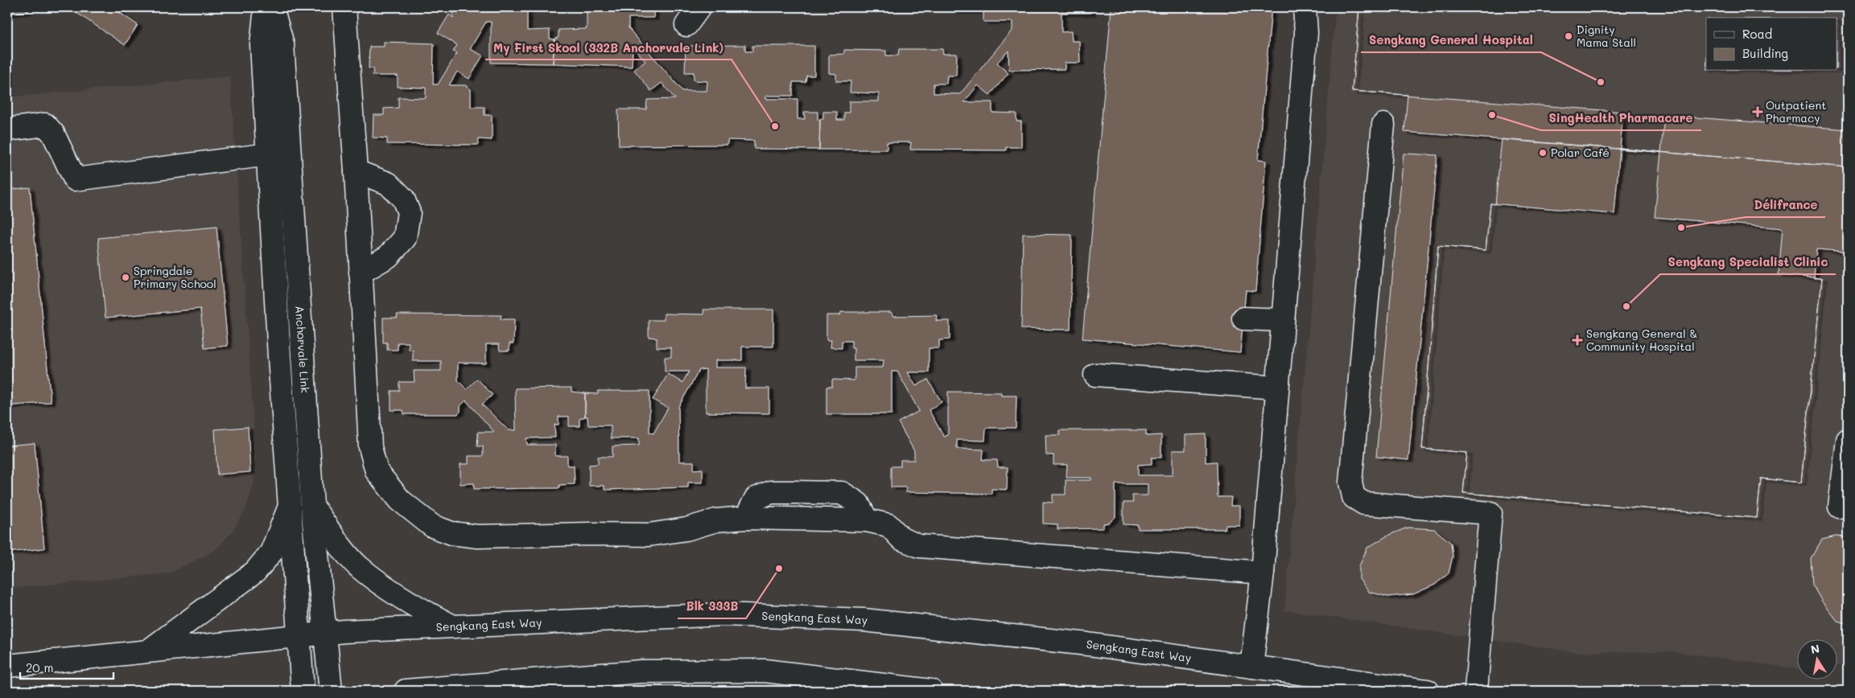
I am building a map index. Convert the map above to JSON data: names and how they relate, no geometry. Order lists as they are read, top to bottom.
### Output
{
  "streets": {
    "main road": ["Anchorvale Link", "Sengkang East Way"]
  },
  "crossings": [
    ["Anchorvale Link", "Sengkang East Way"]
  ],
  "places": {
    "other": [
      "Dignity Mama Stall",
      "Sengkang General Hospital",
      "SingHealth Pharmacare",
      "My First Skool (332B Anchorvale Link)",
      "Polar Café",
      "Délifrance",
      "Springdale Primary School",
      "Sengkang Specialist Clinic",
      "Blk 333B"
    ],
    "health": ["Outpatient Pharmacy", "Sengkang General & Community Hospital"]
  },
  "legend": ["Road", "Building"],
  "scale_bar": "20 m",
  "north": "top"
}
